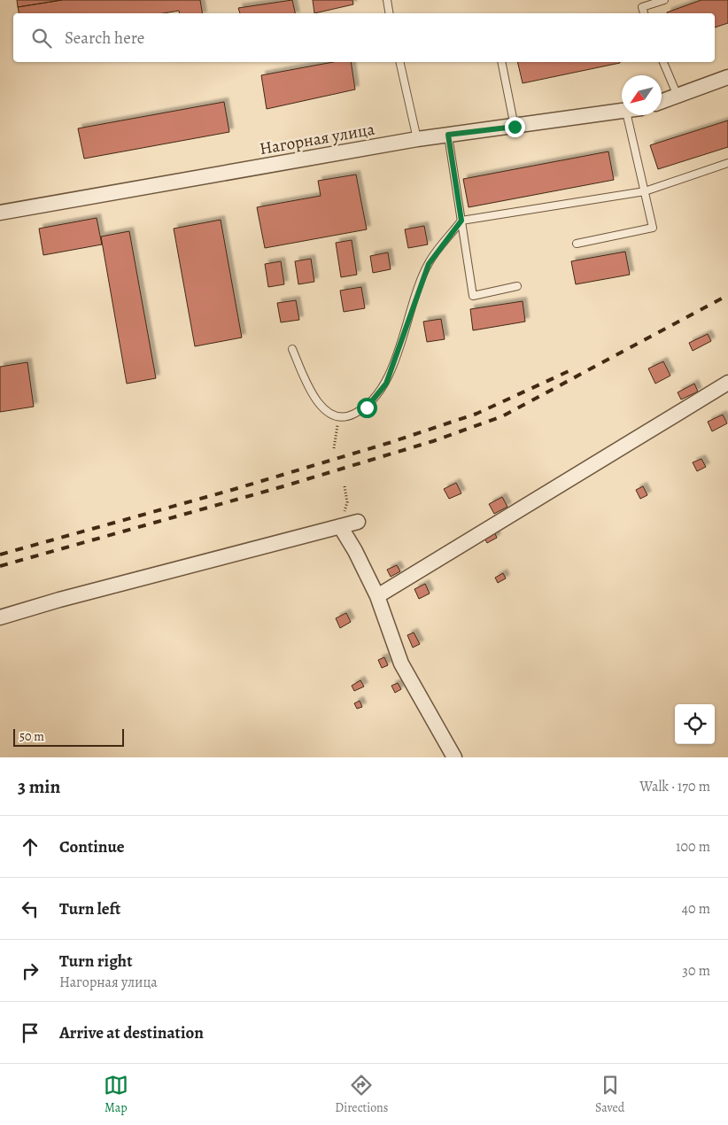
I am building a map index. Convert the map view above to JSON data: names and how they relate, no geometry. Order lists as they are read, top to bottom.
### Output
{
  "streets": {
    "street": ["Нагорная улица"]
  },
  "scale_bar": "50 m",
  "north": "bottom left",
  "page": {
    "search": "Search here",
    "scale": "50 m",
    "heading": ["3 min", "Walk · 170 m"],
    "list": [
      ["Continue", "100 m"],
      ["Turn left", "40 m"],
      ["Turn right", "Нагорная улица", "30 m"],
      "Arrive at destination"
    ],
    "nav": ["Map", "Directions", "Saved"]
  }
}
